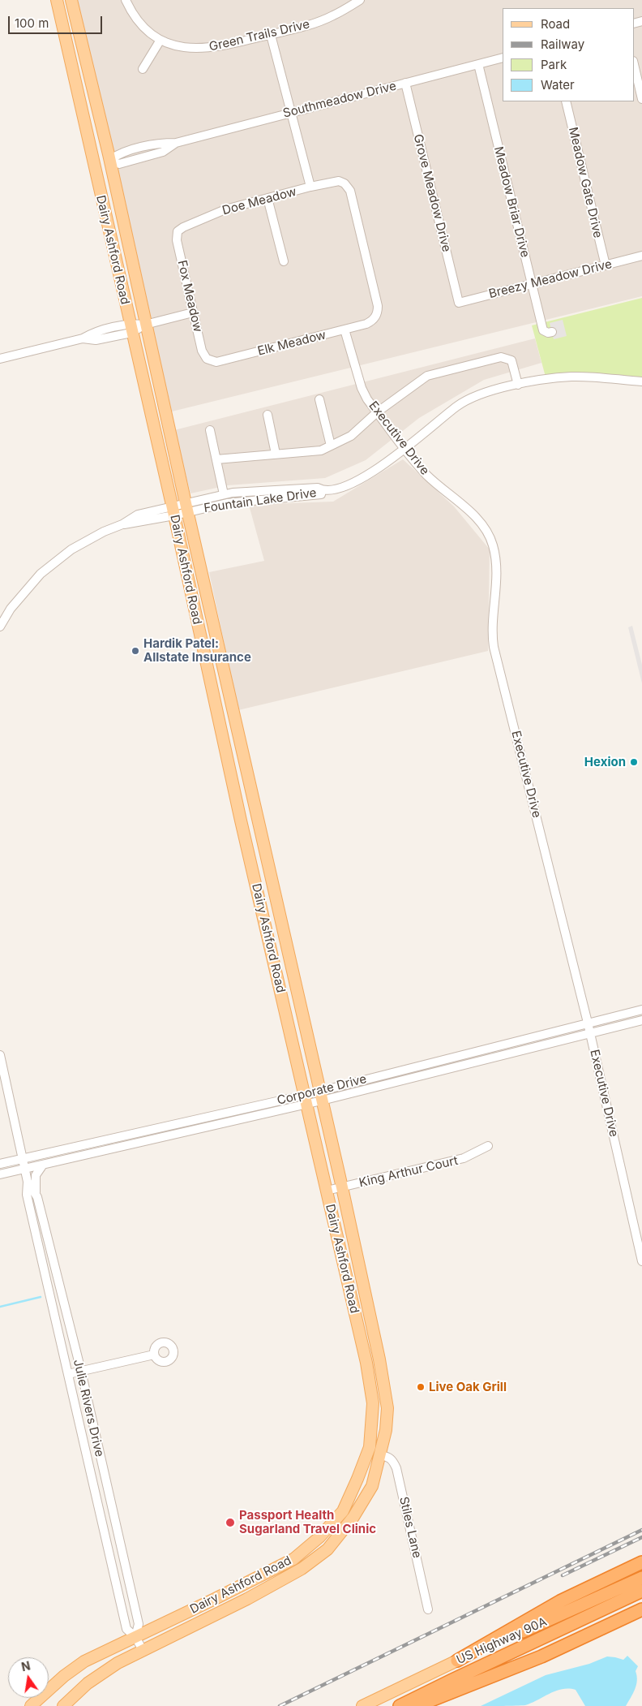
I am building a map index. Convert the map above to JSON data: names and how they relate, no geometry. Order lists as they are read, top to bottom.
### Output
{
  "streets": {
    "highway": ["US Highway 90A"],
    "main road": ["Dairy Ashford Road"],
    "street": [
      "Green Trails Drive",
      "Southmeadow Drive",
      "Meadow Gate Drive",
      "Grove Meadow Drive",
      "Doe Meadow",
      "Meadow Briar Drive",
      "Breezy Meadow Drive",
      "Fox Meadow",
      "Elk Meadow",
      "Executive Drive",
      "Fountain Lake Drive",
      "Corporate Drive",
      "King Arthur Court",
      "Julie Rivers Drive",
      "Stiles Lane"
    ]
  },
  "crossings": [
    ["Southmeadow Drive", "Grove Meadow Drive"],
    ["Southmeadow Drive", "Meadow Briar Drive"],
    ["Southmeadow Drive", "Dairy Ashford Road"],
    ["Meadow Gate Drive", "Breezy Meadow Drive"],
    ["Grove Meadow Drive", "Breezy Meadow Drive"],
    ["Doe Meadow", "Fox Meadow"],
    ["Doe Meadow", "Elk Meadow"],
    ["Meadow Briar Drive", "Breezy Meadow Drive"],
    ["Dairy Ashford Road", "Fountain Lake Drive"],
    ["Dairy Ashford Road", "Corporate Drive"],
    ["Dairy Ashford Road", "King Arthur Court"],
    ["Dairy Ashford Road", "Julie Rivers Drive"],
    ["Dairy Ashford Road", "Stiles Lane"],
    ["Fox Meadow", "Elk Meadow"],
    ["Elk Meadow", "Executive Drive"],
    ["Executive Drive", "Fountain Lake Drive"],
    ["Executive Drive", "Corporate Drive"],
    ["Corporate Drive", "Julie Rivers Drive"]
  ],
  "places": [
    "Hardik Patel: Allstate Insurance",
    "Hexion",
    "Live Oak Grill",
    "Passport Health Sugarland Travel Clinic"
  ],
  "legend": [
    "Road",
    "Railway",
    "Park",
    "Water"
  ],
  "scale_bar": "100 m",
  "north": "top"
}
